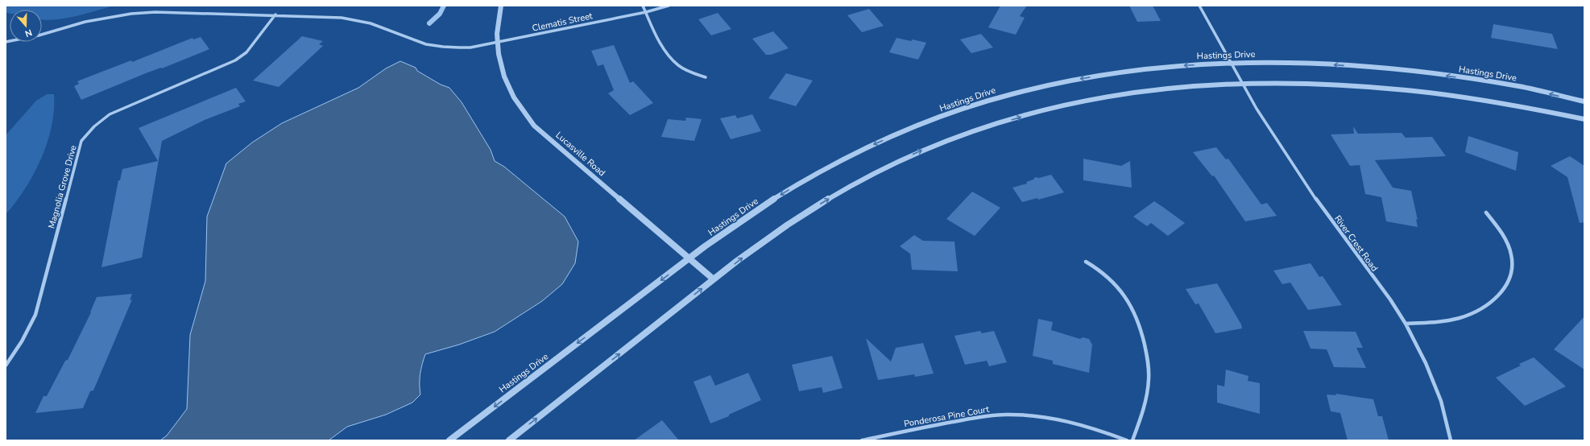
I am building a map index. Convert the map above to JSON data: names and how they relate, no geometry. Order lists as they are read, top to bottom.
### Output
{
  "streets": {
    "street": [
      "Clematis Street",
      "Hastings Drive",
      "Lucasville Road",
      "Magnolia Grove Drive",
      "River Crest Road",
      "Ponderosa Pine Court"
    ]
  },
  "crossings": [
    ["Clematis Street", "Lucasville Road"],
    ["Clematis Street", "Magnolia Grove Drive"],
    ["Hastings Drive", "Lucasville Road"],
    ["Hastings Drive", "River Crest Road"]
  ],
  "north": "bottom"
}
